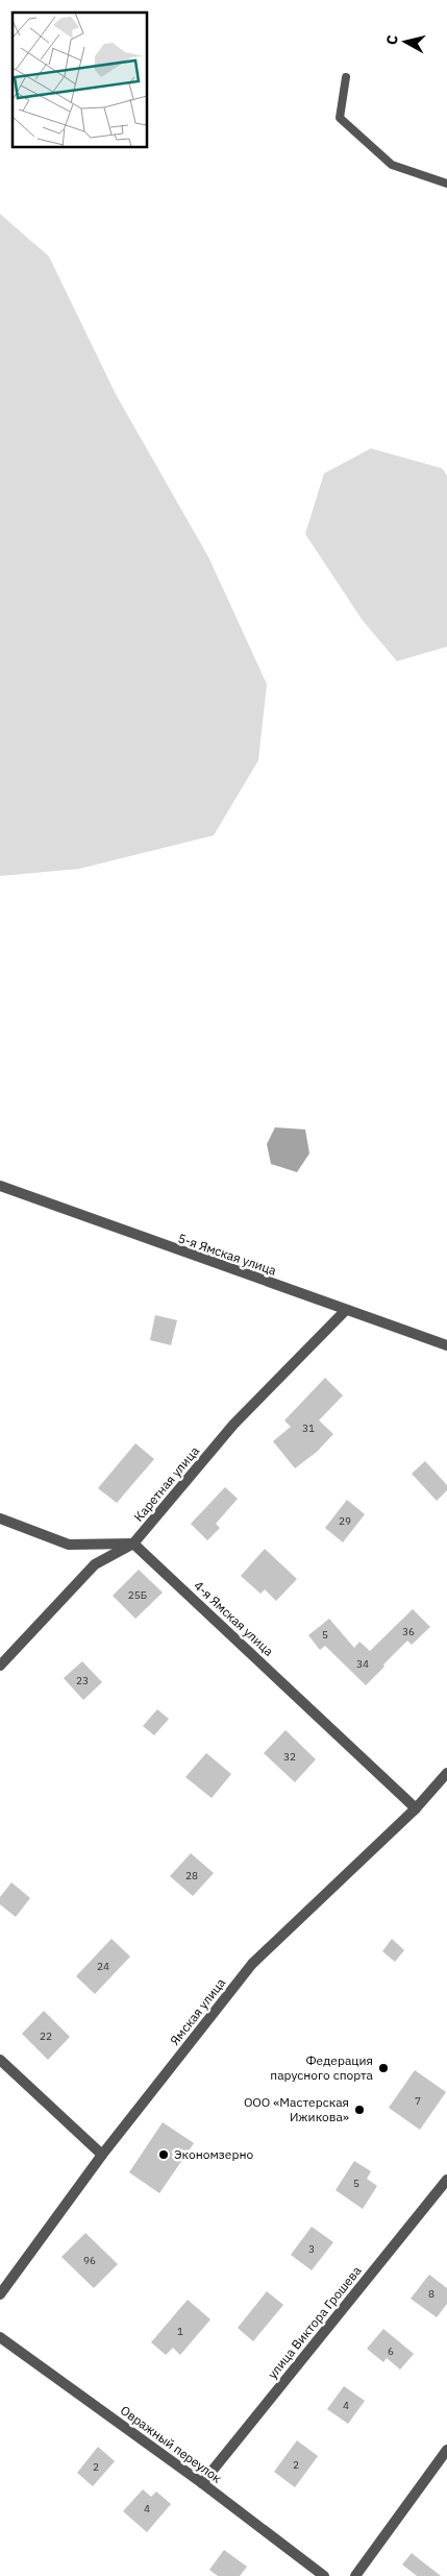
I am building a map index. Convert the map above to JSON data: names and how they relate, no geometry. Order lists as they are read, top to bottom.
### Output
{
  "streets": {
    "street": [
      "5-я Ямская улица",
      "Каретная улица",
      "4-я Ямская улица",
      "Ямская улица",
      "улица Виктора Грошева",
      "Овражный переулок"
    ]
  },
  "crossings": [
    ["5-я Ямская улица", "Каретная улица"],
    ["Каретная улица", "4-я Ямская улица"],
    ["4-я Ямская улица", "Ямская улица"],
    ["улица Виктора Грошева", "Овражный переулок"]
  ],
  "places": ["Федерация парусного спорта", "ООО «Мастерская Ижикова»", "Экономзерно"],
  "house_numbers": [
    "31",
    "29",
    "25Б",
    "36",
    "5",
    "34",
    "23",
    "32",
    "28",
    "24",
    "22",
    "7",
    "5",
    "3",
    "96",
    "8",
    "1",
    "6",
    "4",
    "2",
    "2",
    "4"
  ],
  "north": "left"
}
